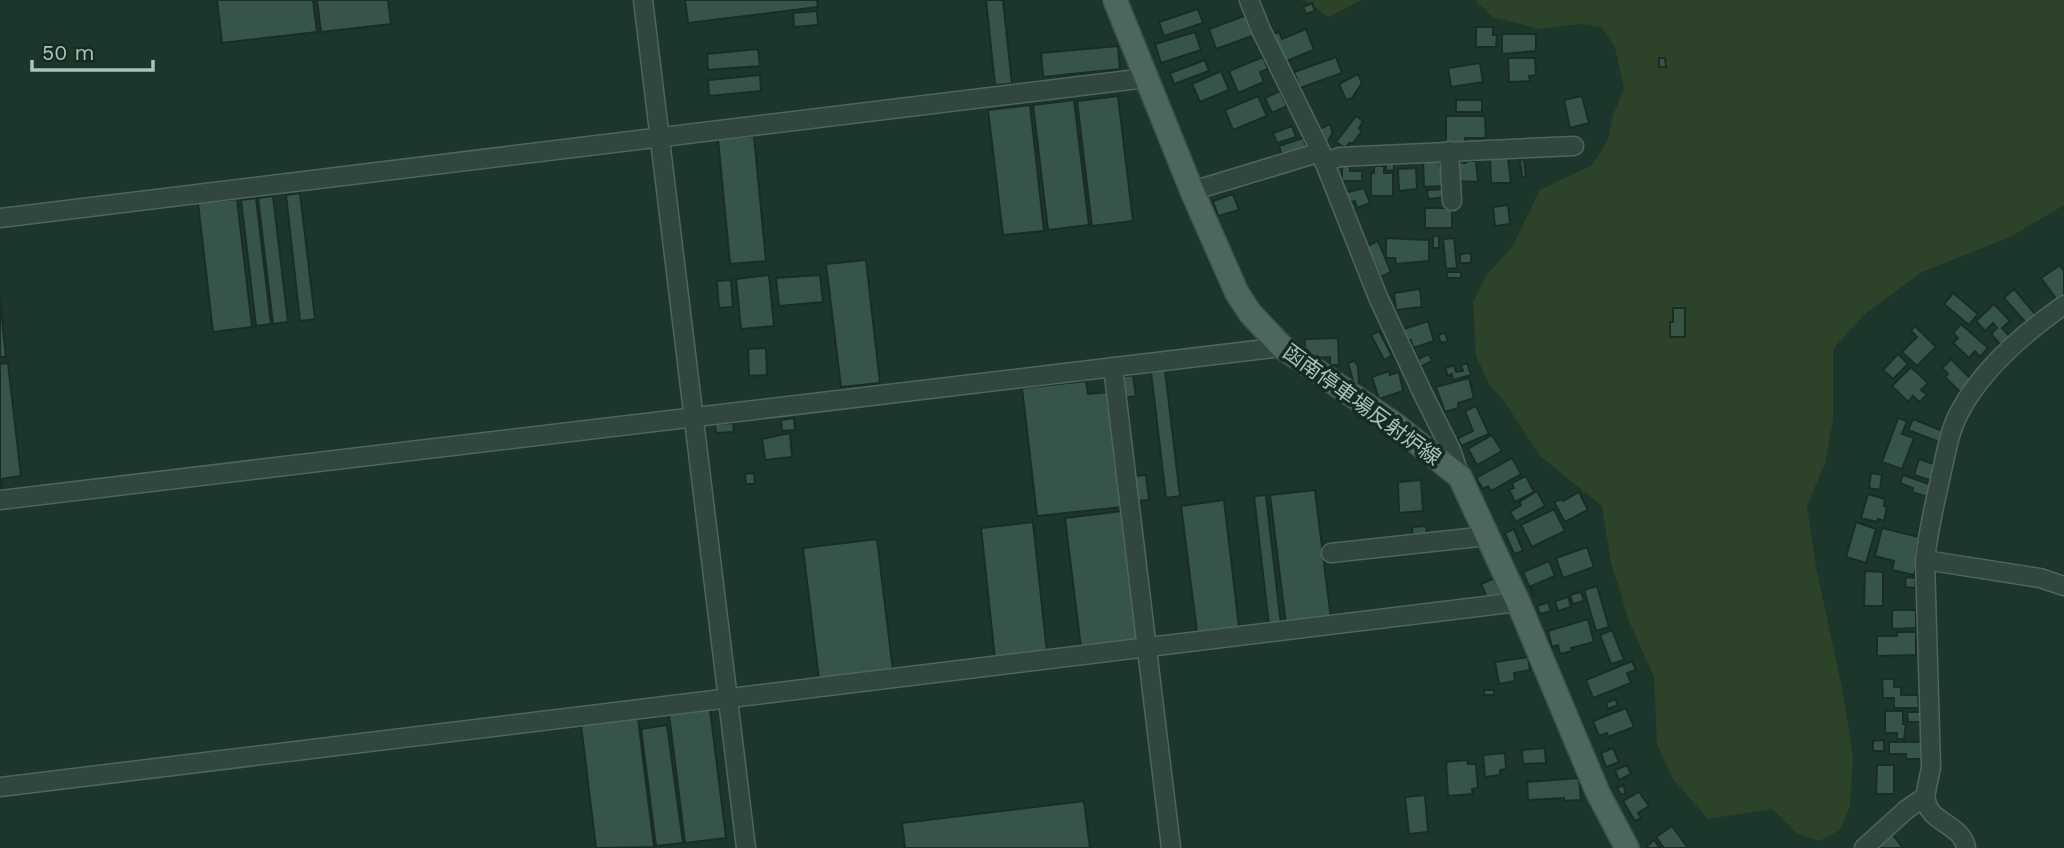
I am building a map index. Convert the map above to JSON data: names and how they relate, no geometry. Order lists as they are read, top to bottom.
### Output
{
  "streets": {
    "main road": ["函南停車場反射炉線"]
  },
  "scale_bar": "50 m"
}
